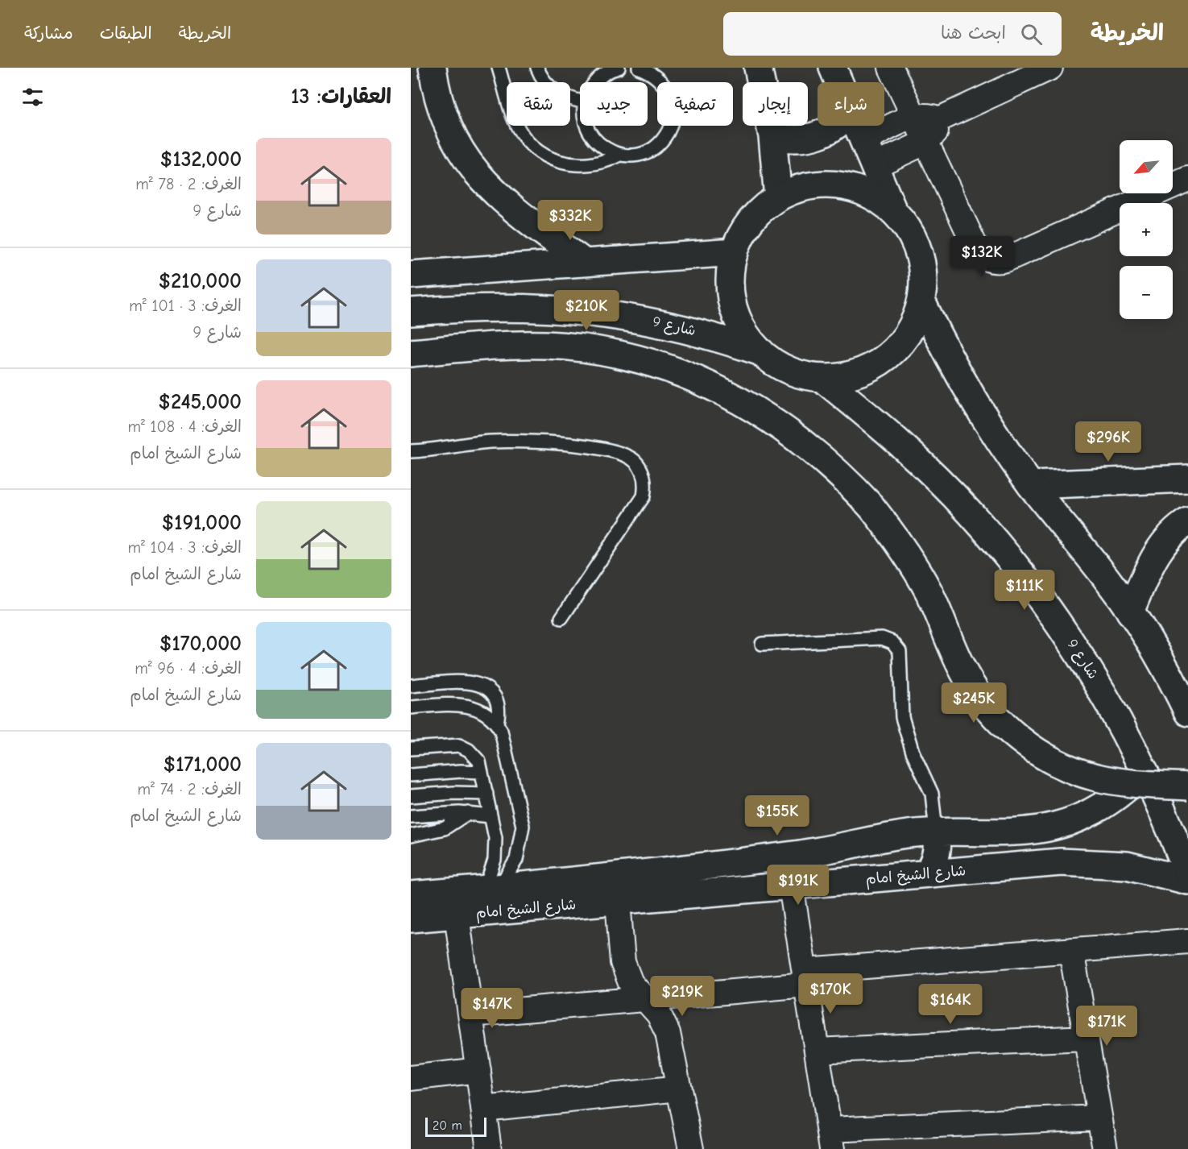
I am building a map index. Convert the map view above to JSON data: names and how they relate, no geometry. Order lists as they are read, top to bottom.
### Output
{
  "streets": {
    "main road": ["شارع 9", "شارع الشيخ امام"]
  },
  "crossings": [
    ["شارع 9", "شارع الشيخ امام"]
  ],
  "scale_bar": "20 m",
  "north": "bottom left",
  "page": {
    "header": "الخريطة",
    "search": "ابحث هنا",
    "nav": ["الخريطة", "الطبقات", "مشاركة"],
    "heading": "العقارات: 13",
    "chip": [
      "شراء",
      "إيجار",
      "تصفية",
      "جديد",
      "شقة"
    ],
    "list": [
      {
        "name": "$132,000",
        "note": "الغرف: 2 · 78 m² · شارع 9"
      },
      {
        "name": "$210,000",
        "note": "الغرف: 3 · 101 m² · شارع 9"
      },
      {
        "name": "$245,000",
        "note": "الغرف: 4 · 108 m² · شارع الشيخ امام"
      },
      {
        "name": "$191,000",
        "note": "الغرف: 3 · 104 m² · شارع الشيخ امام"
      },
      {
        "name": "$170,000",
        "note": "الغرف: 4 · 96 m² · شارع الشيخ امام"
      },
      {
        "name": "$171,000",
        "note": "الغرف: 2 · 74 m² · شارع الشيخ امام"
      }
    ],
    "map_buttons": ["+", "−"],
    "price": [
      "$332K",
      "$132K",
      "$210K",
      "$296K",
      "$111K",
      "$245K",
      "$155K",
      "$191K",
      "$170K",
      "$219K",
      "$164K",
      "$147K",
      "$171K"
    ],
    "scale": "20 m"
  }
}
